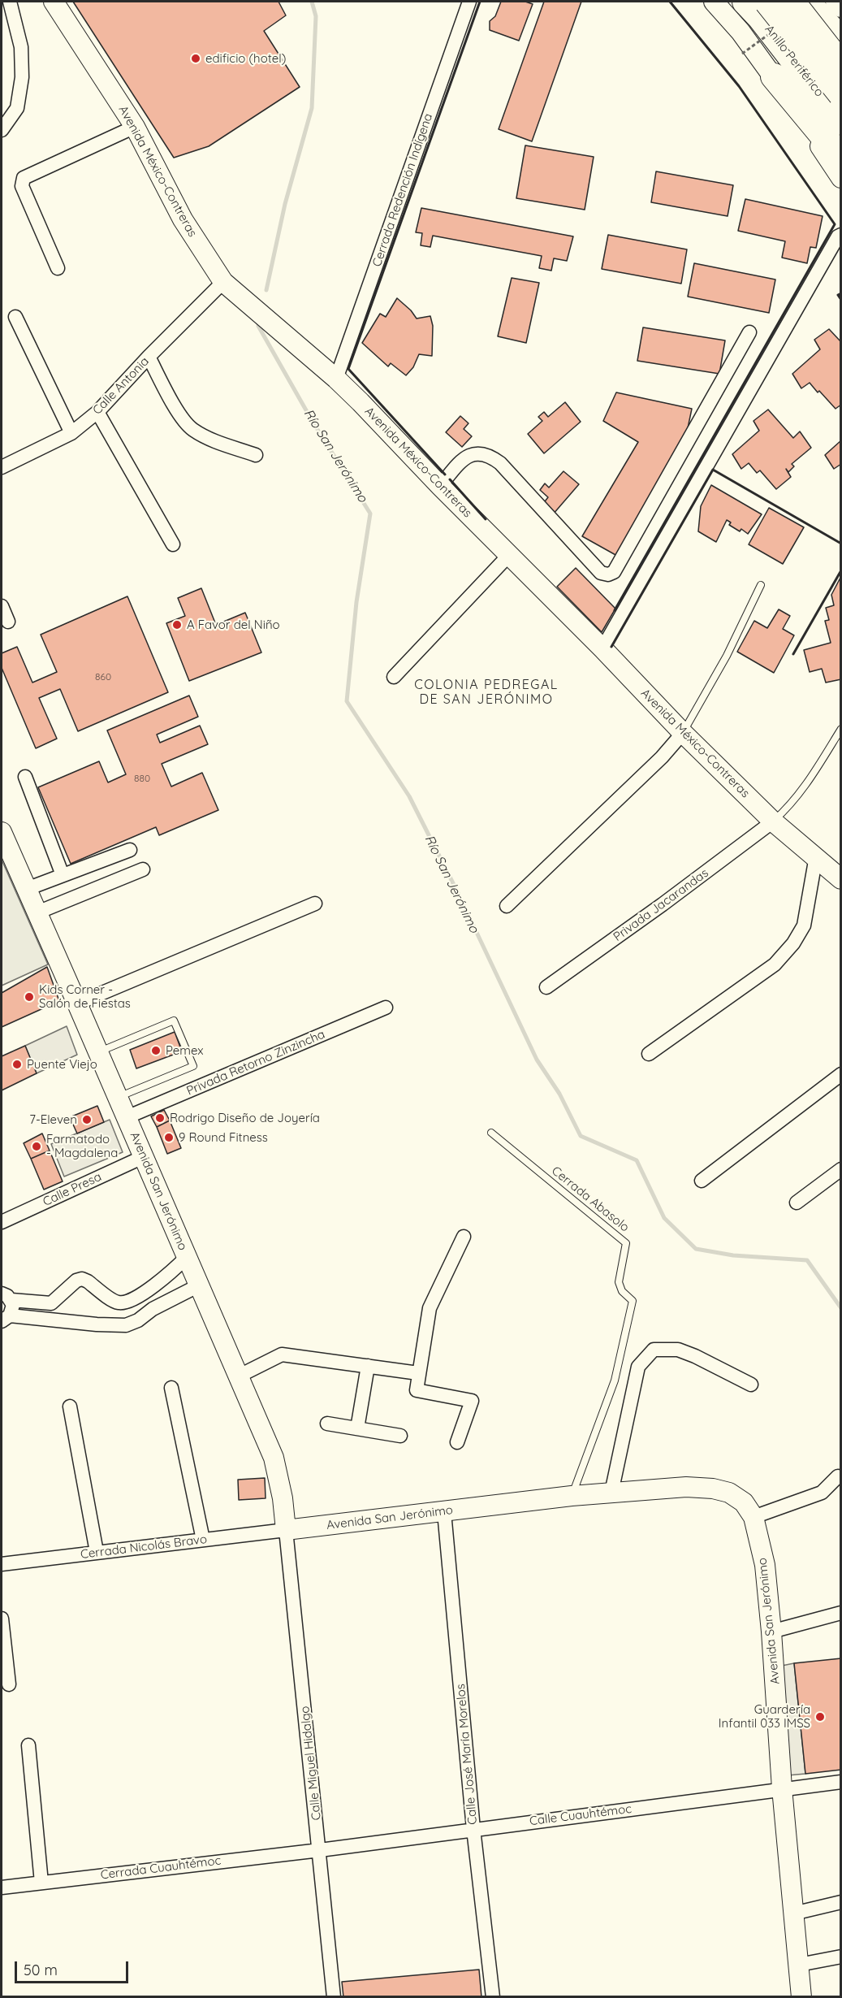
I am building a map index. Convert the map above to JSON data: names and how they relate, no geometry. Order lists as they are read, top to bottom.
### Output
{
  "streets": {
    "highway": ["Anillo Periférico"],
    "main road": ["Avenida México-Contreras", "Avenida San Jerónimo"],
    "street": [
      "Cerrada Redención Indígena",
      "Calle Antonia",
      "Privada Jacarandas",
      "Privada Retorno Zinzincha",
      "Calle Presa",
      "Cerrada Nicolás Bravo",
      "Calle José María Morelos",
      "Calle Miguel Hidalgo",
      "Calle Cuauhtémoc",
      "Cerrada Cuauhtémoc"
    ],
    "lane": ["Cerrada Abasolo"]
  },
  "crossings": [
    ["Avenida México-Contreras", "Cerrada Redención Indígena"],
    ["Avenida México-Contreras", "Calle Antonia"],
    ["Avenida México-Contreras", "Privada Jacarandas"],
    ["Privada Retorno Zinzincha", "Avenida San Jerónimo"],
    ["Calle Presa", "Avenida San Jerónimo"],
    ["Avenida San Jerónimo", "Cerrada Abasolo"],
    ["Avenida San Jerónimo", "Cerrada Nicolás Bravo"],
    ["Avenida San Jerónimo", "Calle José María Morelos"],
    ["Avenida San Jerónimo", "Calle Miguel Hidalgo"],
    ["Avenida San Jerónimo", "Calle Cuauhtémoc"],
    ["Cerrada Nicolás Bravo", "Calle Miguel Hidalgo"],
    ["Calle José María Morelos", "Calle Cuauhtémoc"],
    ["Calle Miguel Hidalgo", "Calle Cuauhtémoc"],
    ["Calle Miguel Hidalgo", "Cerrada Cuauhtémoc"],
    ["Calle Cuauhtémoc", "Cerrada Cuauhtémoc"]
  ],
  "districts": ["COLONIA PEDREGAL DE SAN JERÓNIMO"],
  "water": ["Río San Jerónimo"],
  "places": [
    "edificio (hotel)",
    "A Favor del Niño",
    "Kids Corner - Salón de Fiestas",
    "Pemex",
    "Puente Viejo",
    "Rodrigo Diseño de Joyería",
    "7-Eleven",
    "9 Round Fitness",
    "Farmatodo - Magdalena",
    "Guardería Infantil 033 IMSS"
  ],
  "house_numbers": ["860", "880"],
  "scale_bar": "50 m"
}
